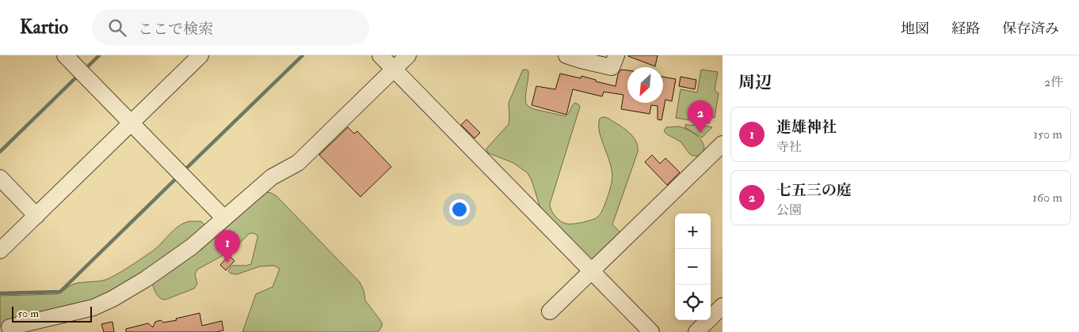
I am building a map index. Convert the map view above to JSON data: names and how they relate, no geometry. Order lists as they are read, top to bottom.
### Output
{
  "scale_bar": "50 m",
  "north": "bottom left",
  "page": {
    "header": "Kartio",
    "search": "ここで検索",
    "nav": ["地図", "経路", "保存済み"],
    "heading": ["周辺", "2件"],
    "pins": ["2", "1"],
    "list": [
      {
        "mark": "1",
        "name": "進雄神社",
        "note": "寺社",
        "value": "150 m"
      },
      {
        "mark": "2",
        "name": "七五三の庭",
        "note": "公園",
        "value": "160 m"
      }
    ],
    "map_buttons": ["+", "−"],
    "scale": "50 m"
  }
}
